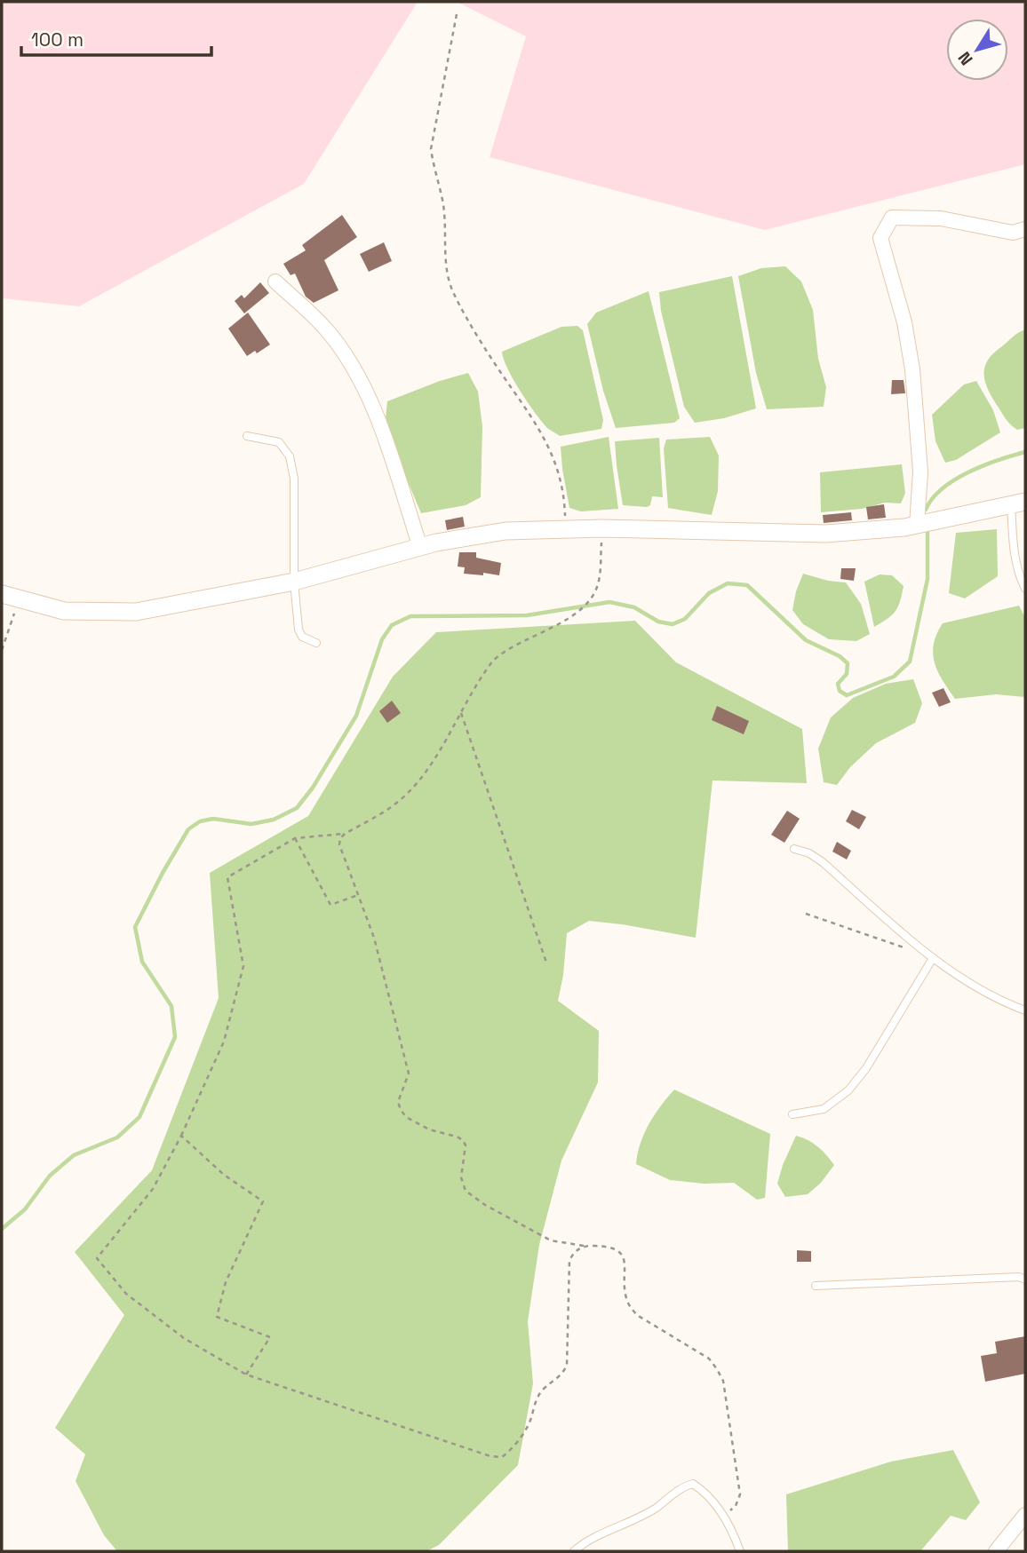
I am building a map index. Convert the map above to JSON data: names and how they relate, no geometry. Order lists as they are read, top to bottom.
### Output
{
  "scale_bar": "100 m",
  "north": "bottom left"
}
